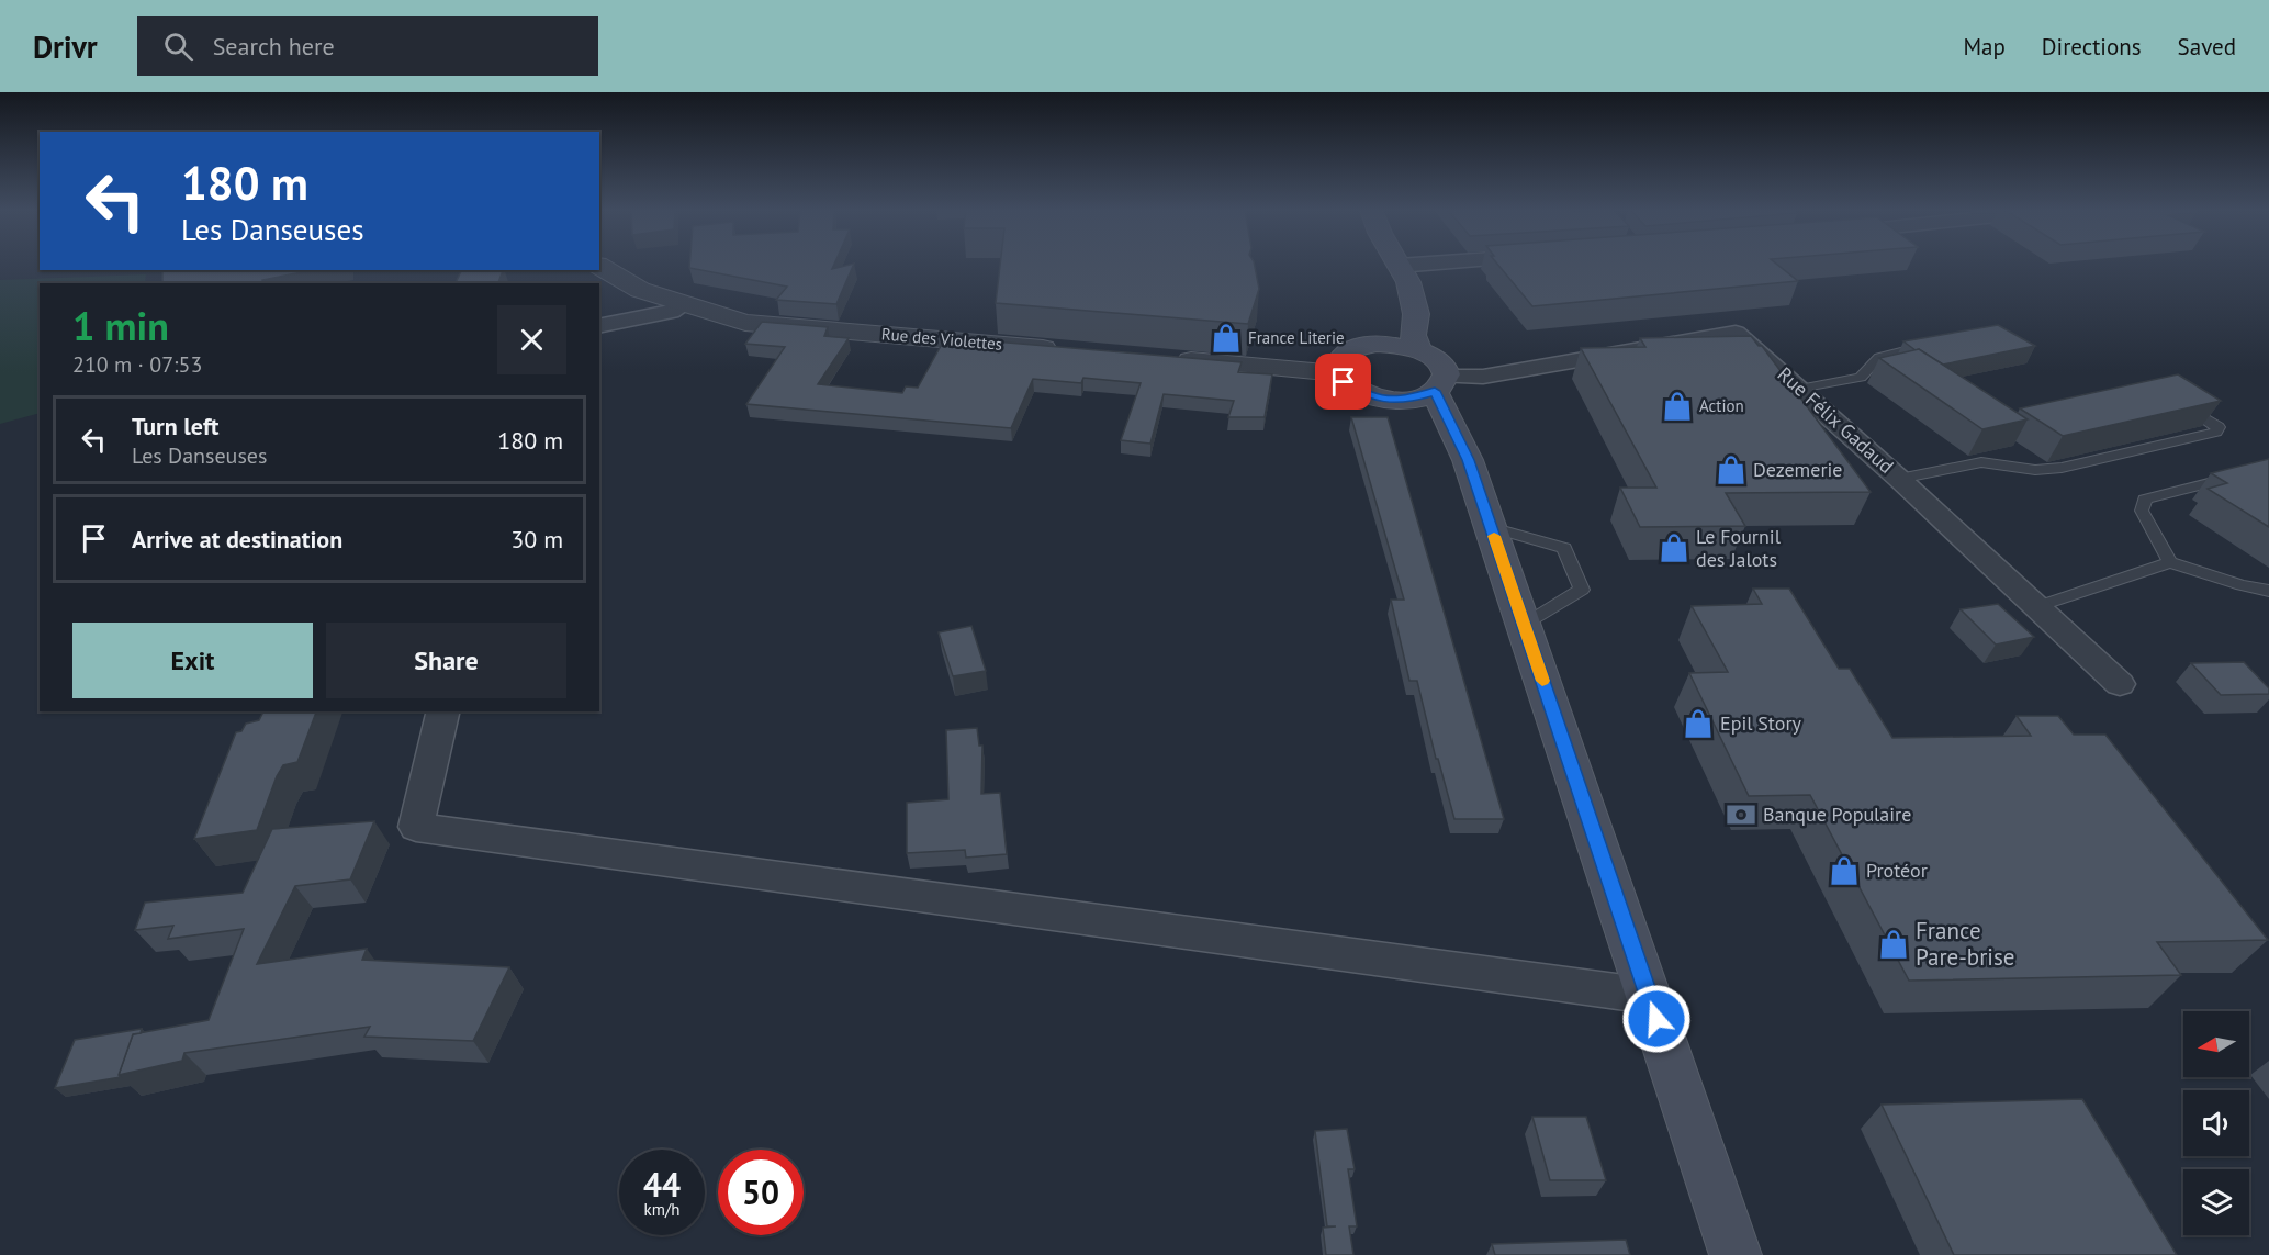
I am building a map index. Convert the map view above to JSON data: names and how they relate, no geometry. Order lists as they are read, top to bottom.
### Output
{
  "streets": {
    "street": ["Rue des Violettes", "Rue Félix Gadaud"]
  },
  "places": {
    "shop": [
      "France Literie",
      "Action",
      "Dezemerie",
      "Le Fournil des Jalots",
      "Epil Story",
      "Protéor",
      "France Pare-brise"
    ],
    "bank": ["Banque Populaire"]
  },
  "north": "left",
  "page": {
    "header": "Drivr",
    "search": "Search here",
    "nav": ["Map", "Directions", "Saved"],
    "turn": ["180 m", "Les Danseuses"],
    "heading": ["1 min", "210 m · 07:53"],
    "list": [
      {
        "name": "Turn left",
        "note": "Les Danseuses",
        "value": "180 m"
      },
      {
        "name": "Arrive at destination",
        "value": "30 m"
      }
    ],
    "buttons": ["Exit", "Share"],
    "speed": "44 km/h",
    "limit": "50"
  }
}
